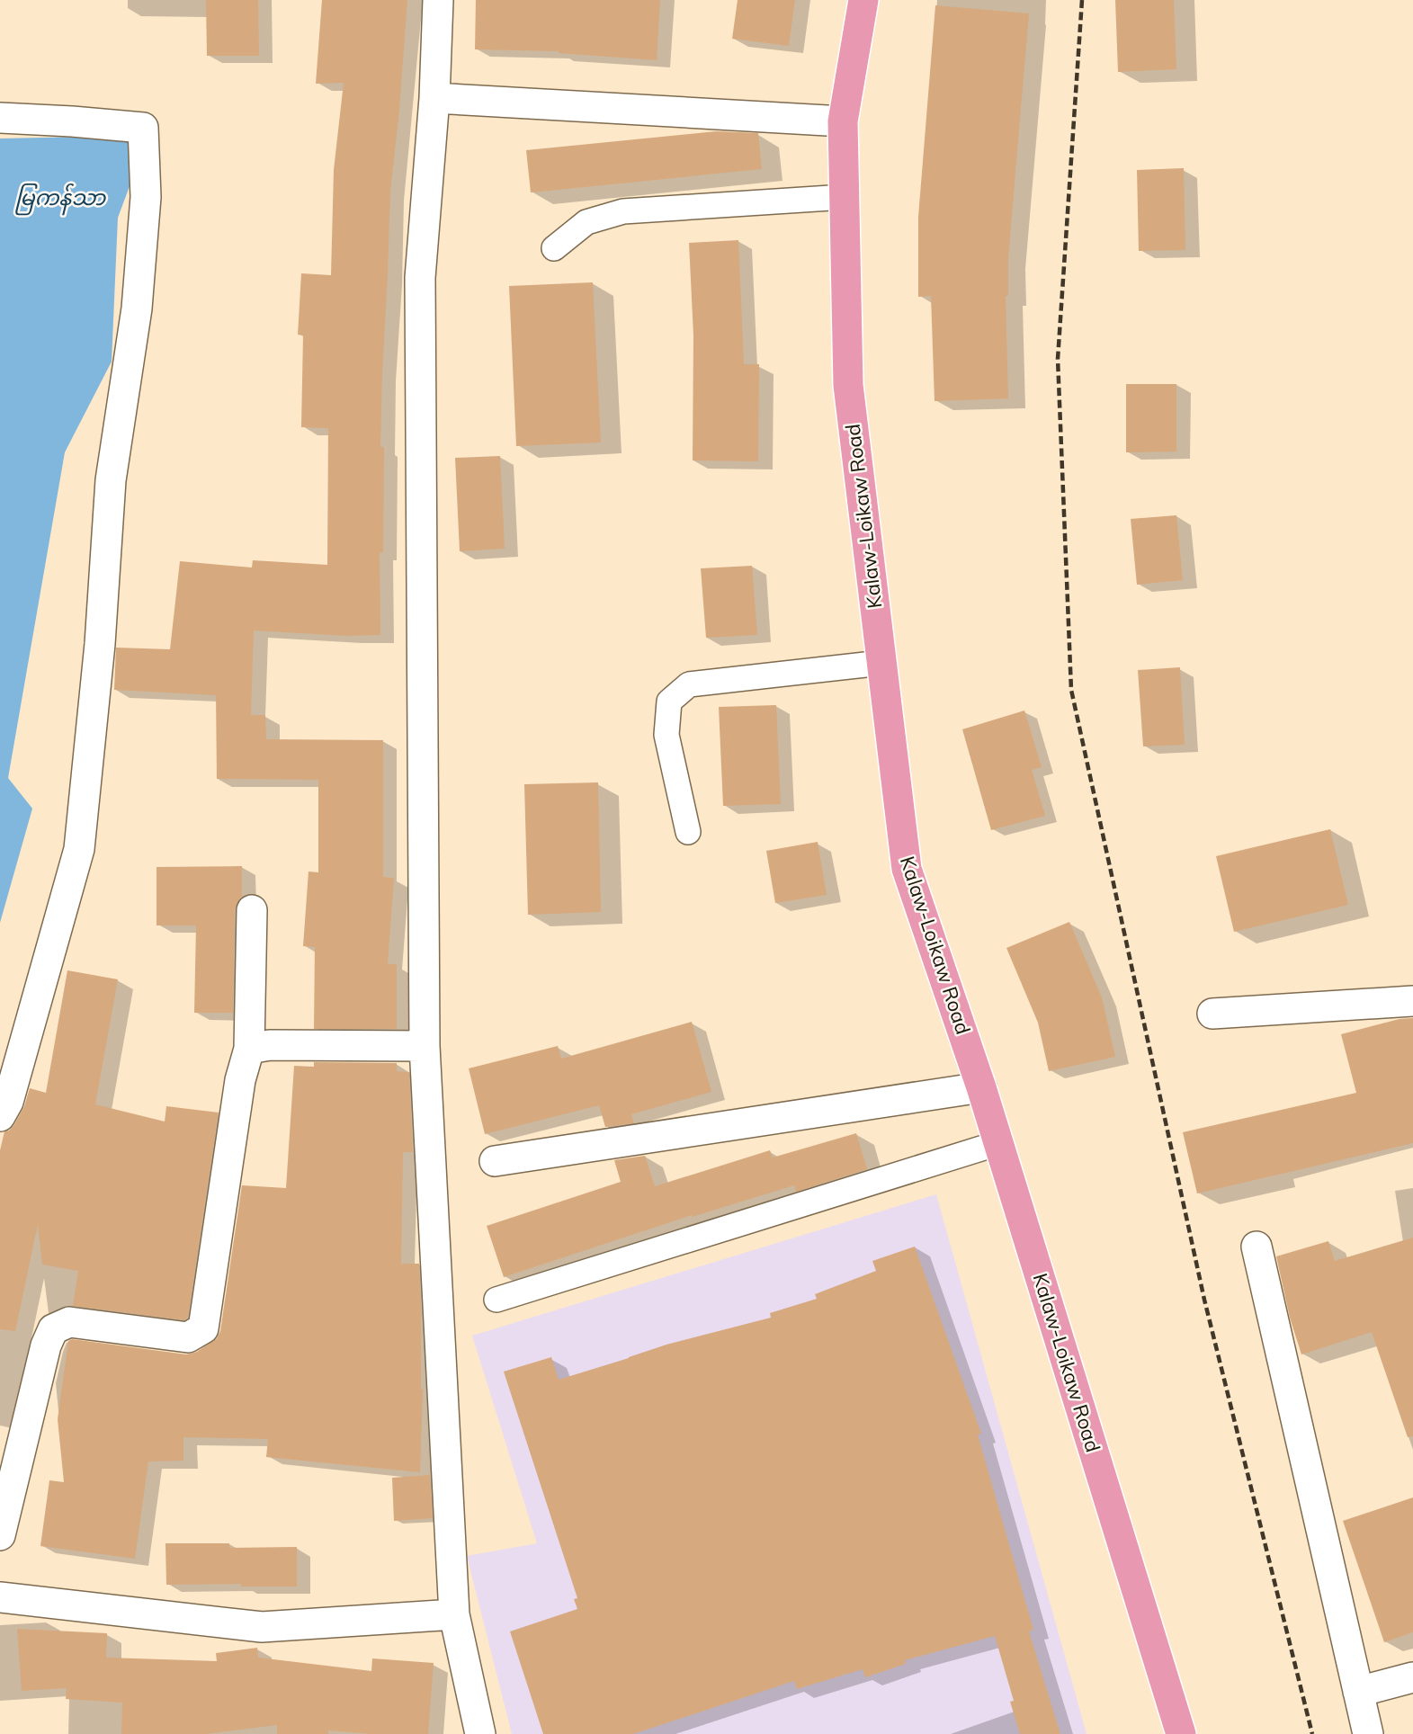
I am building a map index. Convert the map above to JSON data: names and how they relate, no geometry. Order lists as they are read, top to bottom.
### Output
{
  "streets": {
    "main road": ["Kalaw-Loikaw Road"]
  },
  "water": ["မြကန်သာ"]
}
